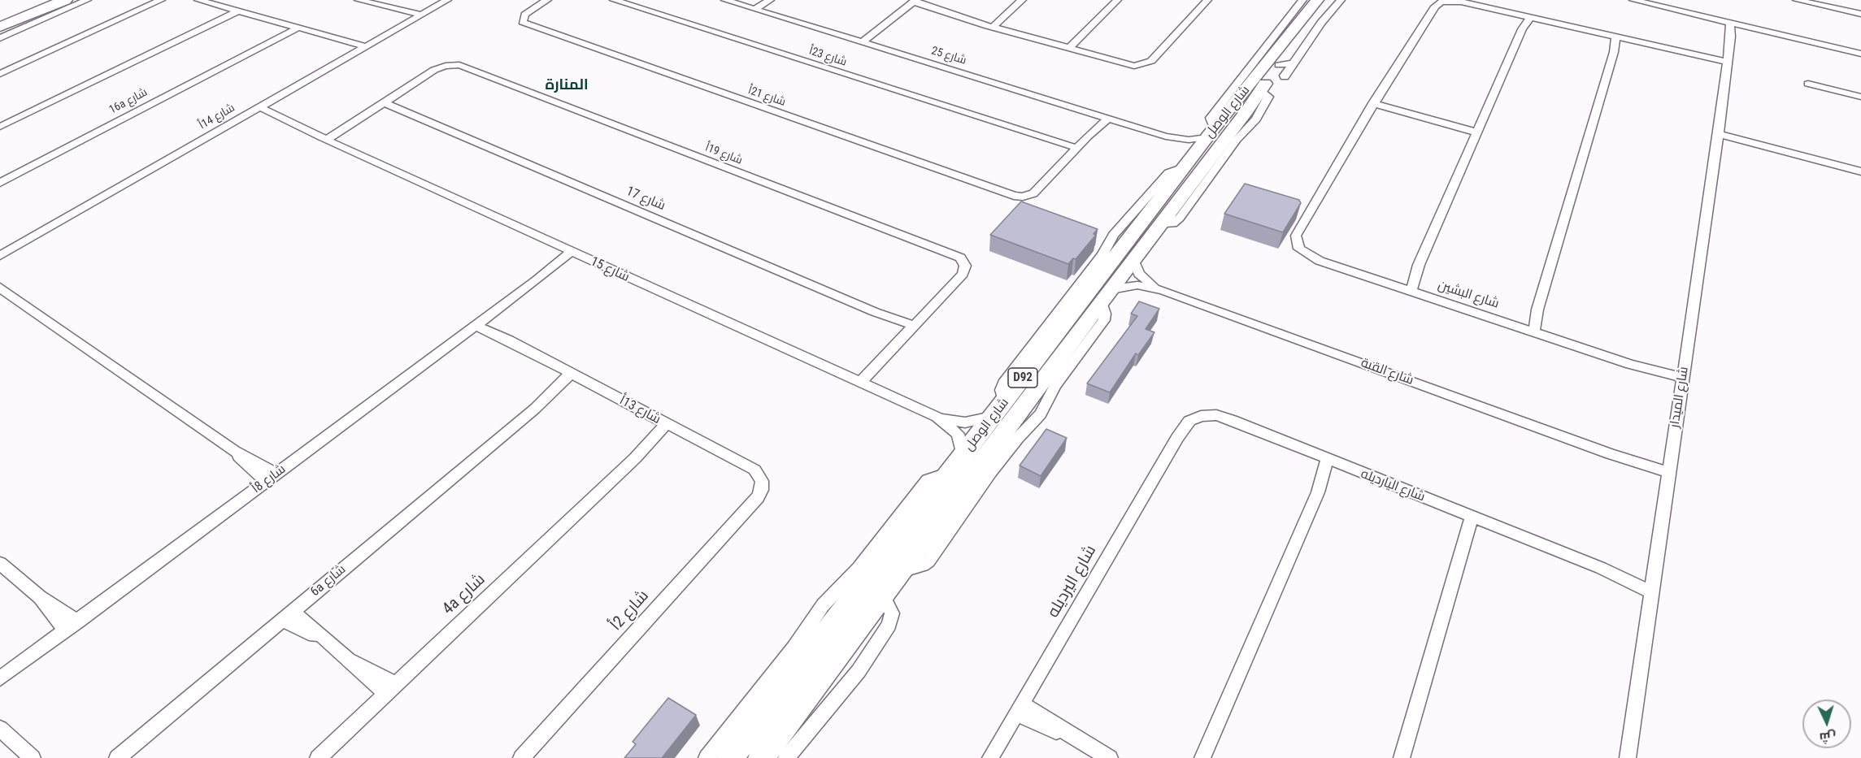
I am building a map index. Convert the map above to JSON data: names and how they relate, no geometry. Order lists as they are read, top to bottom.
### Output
{
  "streets": {
    "main road": ["شارع الوصل", "D92"],
    "street": [
      "شارع 25",
      "شارع 23أ",
      "شارع 21أ",
      "16a شارع",
      "شارع 14أ",
      "شارع 19أ",
      "شارع 17",
      "شارع 15",
      "شارع البشين",
      "شارع القبة",
      "شارع الميدار",
      "شارع 13أ",
      "شارع 8أ",
      "شارع اليارديله",
      "6a شارع",
      "شارع اليرديله",
      "4a شارع",
      "شارع 2أ"
    ]
  },
  "crossings": [
    ["شارع 25", "شارع الوصل"],
    ["شارع 23أ", "شارع 21أ"],
    ["شارع الوصل", "شارع 15"],
    ["شارع الوصل", "شارع القبة"],
    ["شارع 14أ", "شارع 15"],
    ["شارع 19أ", "شارع 17"],
    ["شارع 15", "شارع 8أ"],
    ["شارع البشين", "شارع الميدار"],
    ["شارع القبة", "شارع الميدار"],
    ["شارع الميدار", "شارع اليارديله"],
    ["شارع 13أ", "شارع 8أ"],
    ["شارع 13أ", "6a شارع"],
    ["شارع 13أ", "4a شارع"],
    ["شارع 13أ", "شارع 2أ"],
    ["شارع اليارديله", "شارع اليرديله"]
  ],
  "districts": ["المنارة"],
  "north": "bottom"
}
